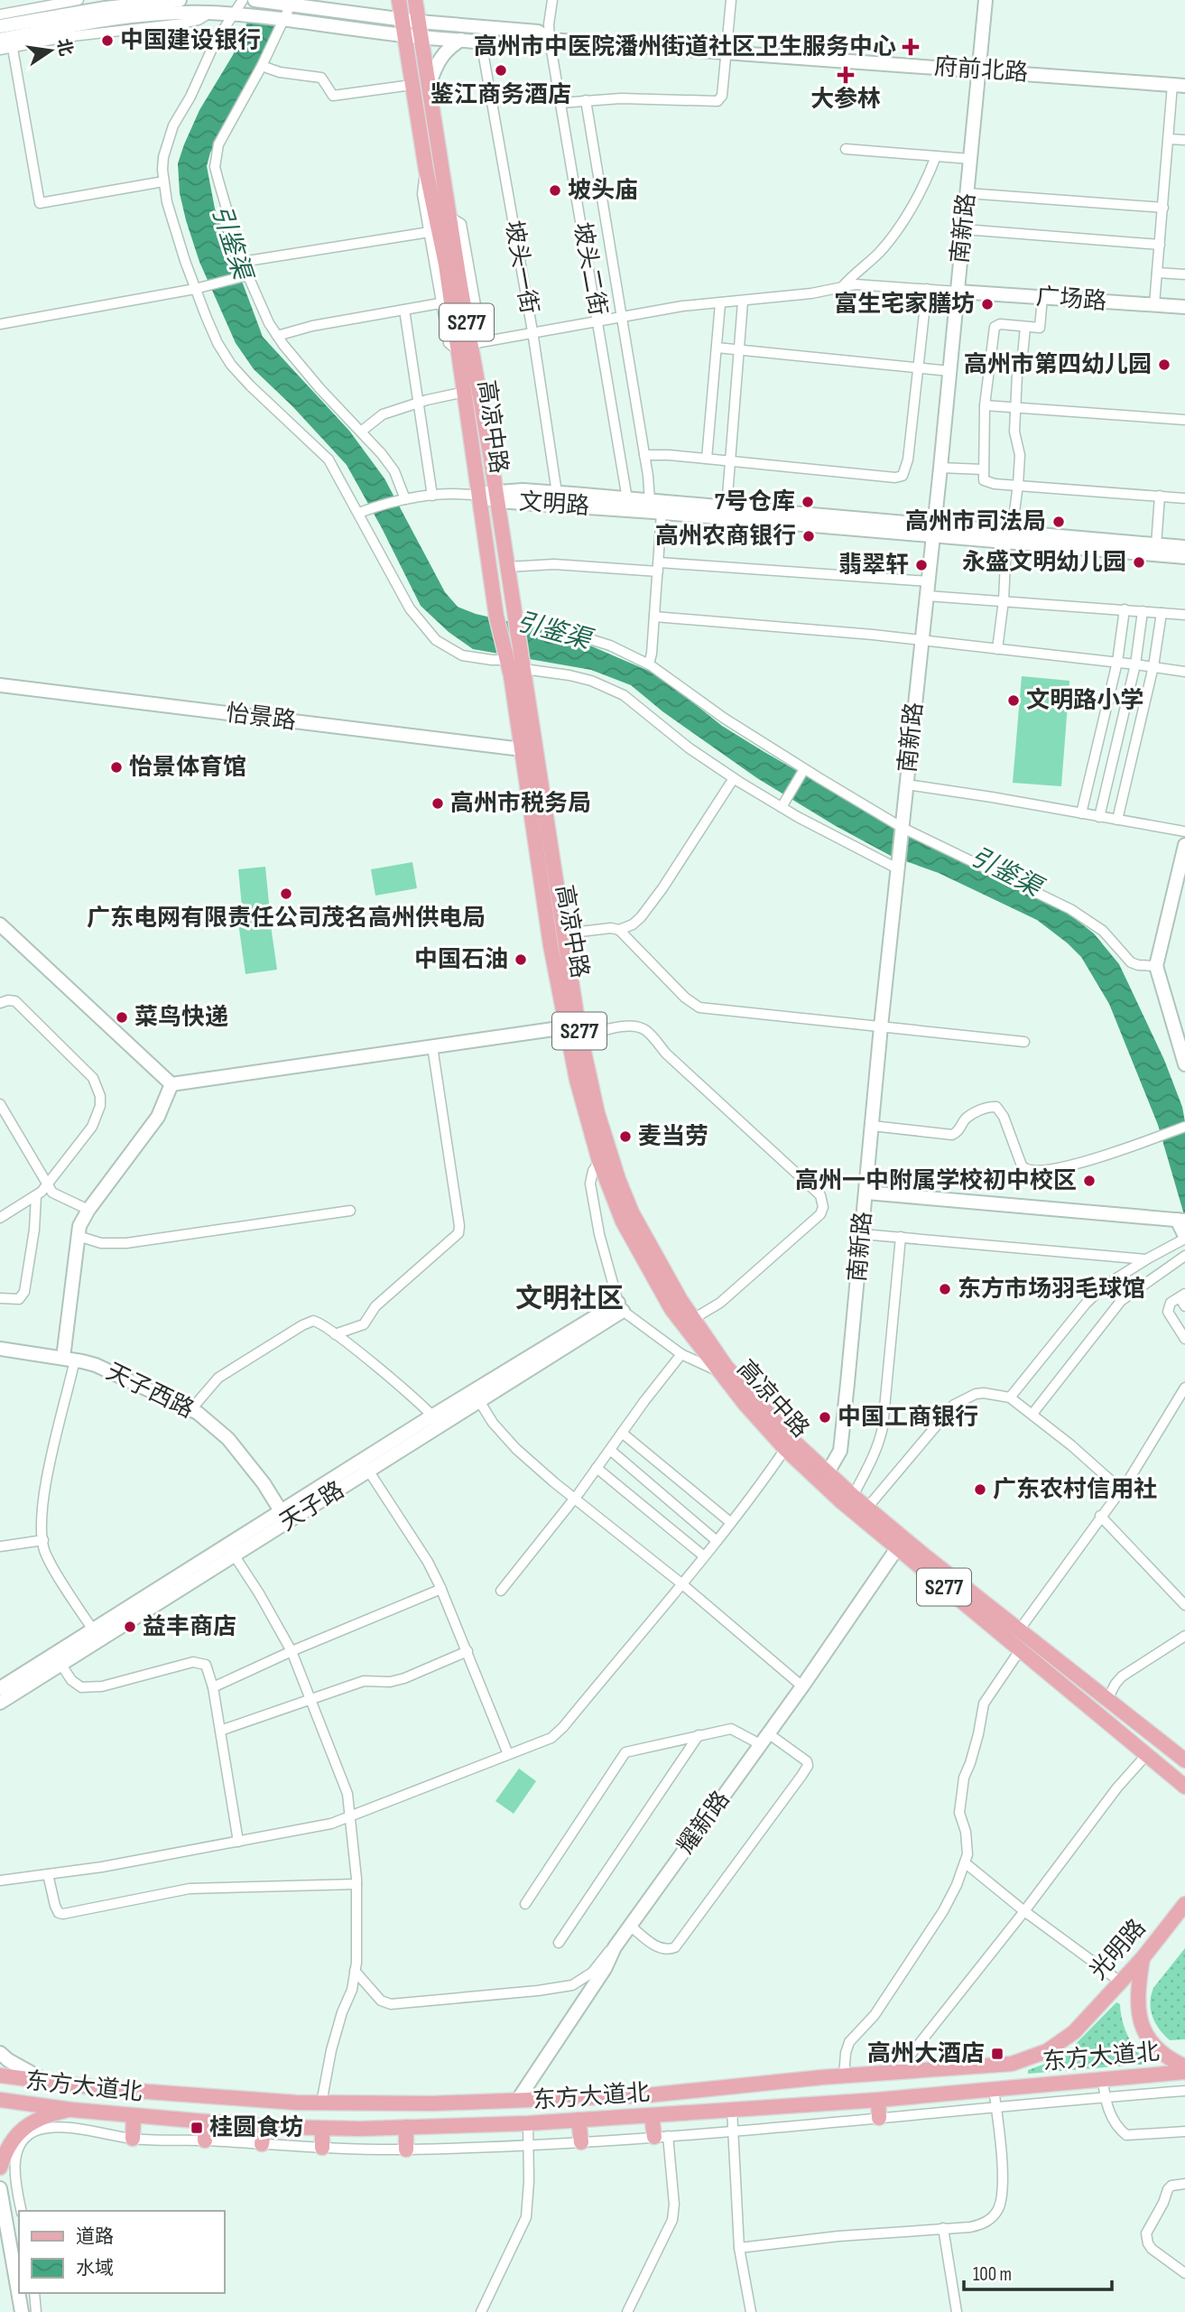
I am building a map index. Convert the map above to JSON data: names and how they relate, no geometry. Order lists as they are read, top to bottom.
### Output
{
  "streets": {
    "main road": [
      "S277",
      "高凉中路",
      "光明路",
      "东方大道北"
    ],
    "street": [
      "府前北路",
      "南新路",
      "坡头一街",
      "坡头二街",
      "广场路",
      "文明路",
      "怡景路",
      "天子西路",
      "天子路",
      "耀新路"
    ]
  },
  "crossings": [
    ["府前北路", "南新路"],
    ["府前北路", "坡头一街"],
    ["府前北路", "坡头二街"],
    ["府前北路", "高凉中路"],
    ["南新路", "广场路"],
    ["南新路", "高凉中路"],
    ["南新路", "文明路"],
    ["坡头一街", "文明路"],
    ["坡头二街", "文明路"],
    ["高凉中路", "文明路"],
    ["高凉中路", "怡景路"],
    ["高凉中路", "耀新路"],
    ["天子西路", "天子路"],
    ["耀新路", "东方大道北"],
    ["光明路", "东方大道北"]
  ],
  "districts": ["文明社区"],
  "water": ["引鉴渠"],
  "places": {
    "other": [
      "中国建设银行",
      "鉴江商务酒店",
      "坡头庙",
      "富生宅家膳坊",
      "高州市第四幼儿园",
      "7号仓库",
      "高州市司法局",
      "高州农商银行",
      "永盛文明幼儿园",
      "翡翠轩",
      "文明路小学",
      "怡景体育馆",
      "高州市税务局",
      "广东电网有限责任公司茂名高州供电局",
      "中国石油",
      "菜鸟快递",
      "麦当劳",
      "高州一中附属学校初中校区",
      "东方市场羽毛球馆",
      "中国工商银行",
      "广东农村信用社",
      "益丰商店"
    ],
    "health": ["高州市中医院潘州街道社区卫生服务中心", "大参林"],
    "transit": ["高州大酒店", "桂圆食坊"]
  },
  "legend": ["道路", "水域"],
  "scale_bar": "100 m",
  "north": "right"
}
